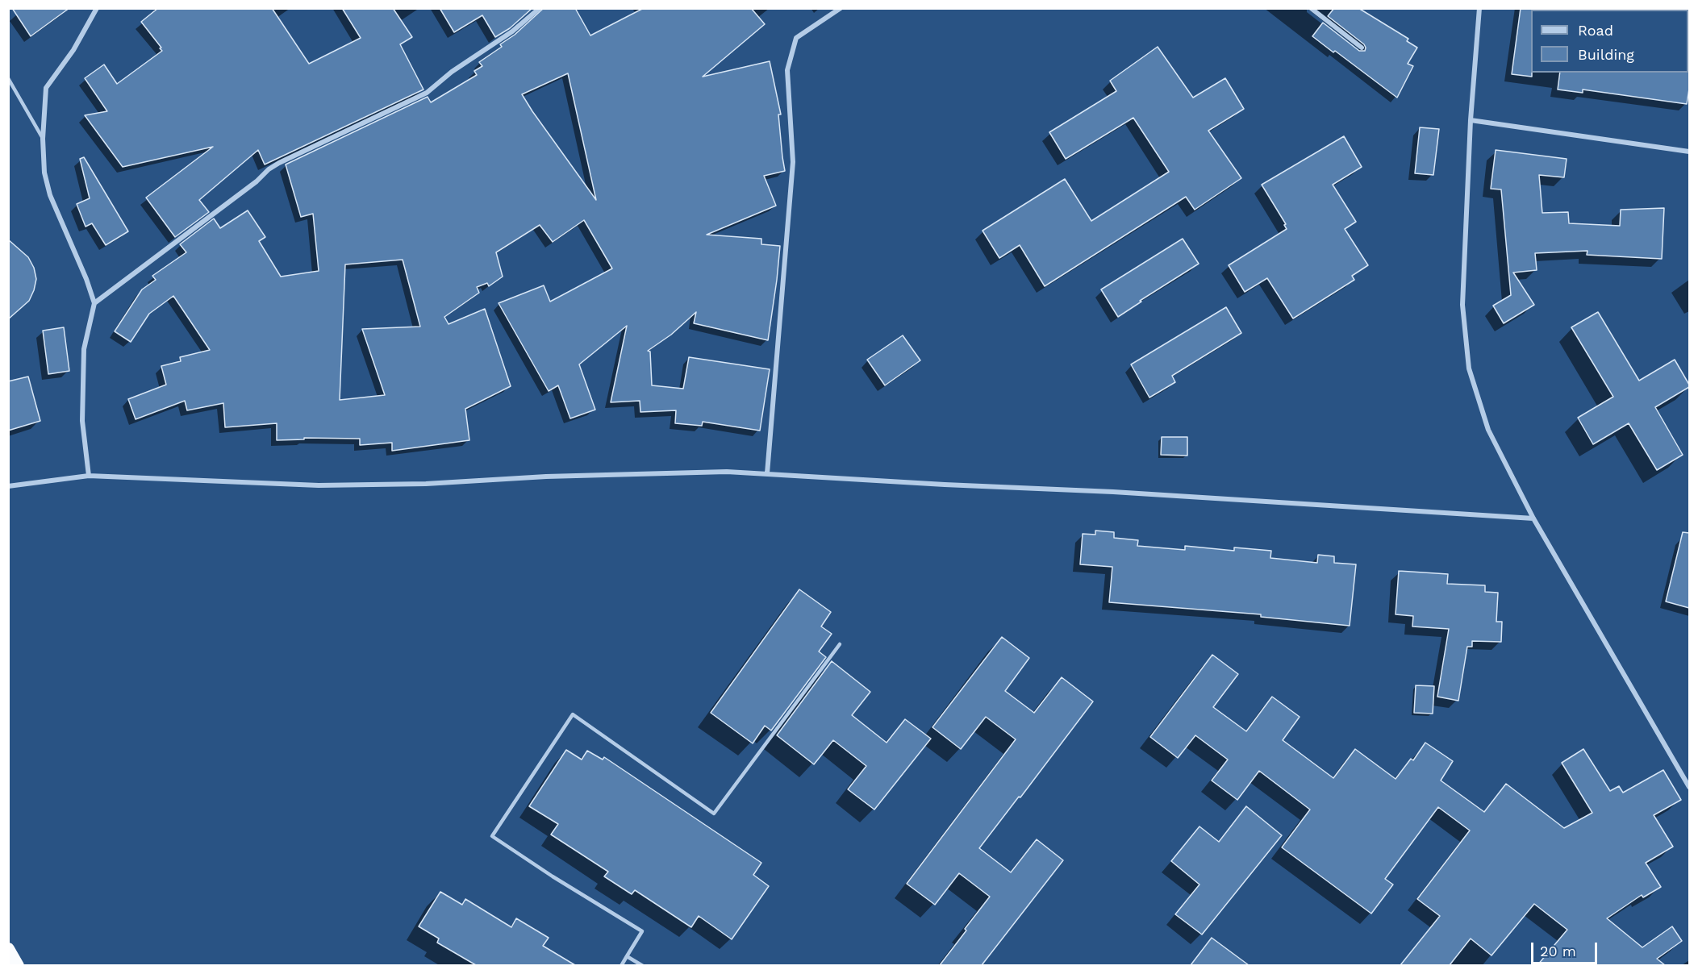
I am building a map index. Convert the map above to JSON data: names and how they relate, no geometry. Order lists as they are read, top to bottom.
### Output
{
  "legend": ["Road", "Building"],
  "scale_bar": "20 m"
}
